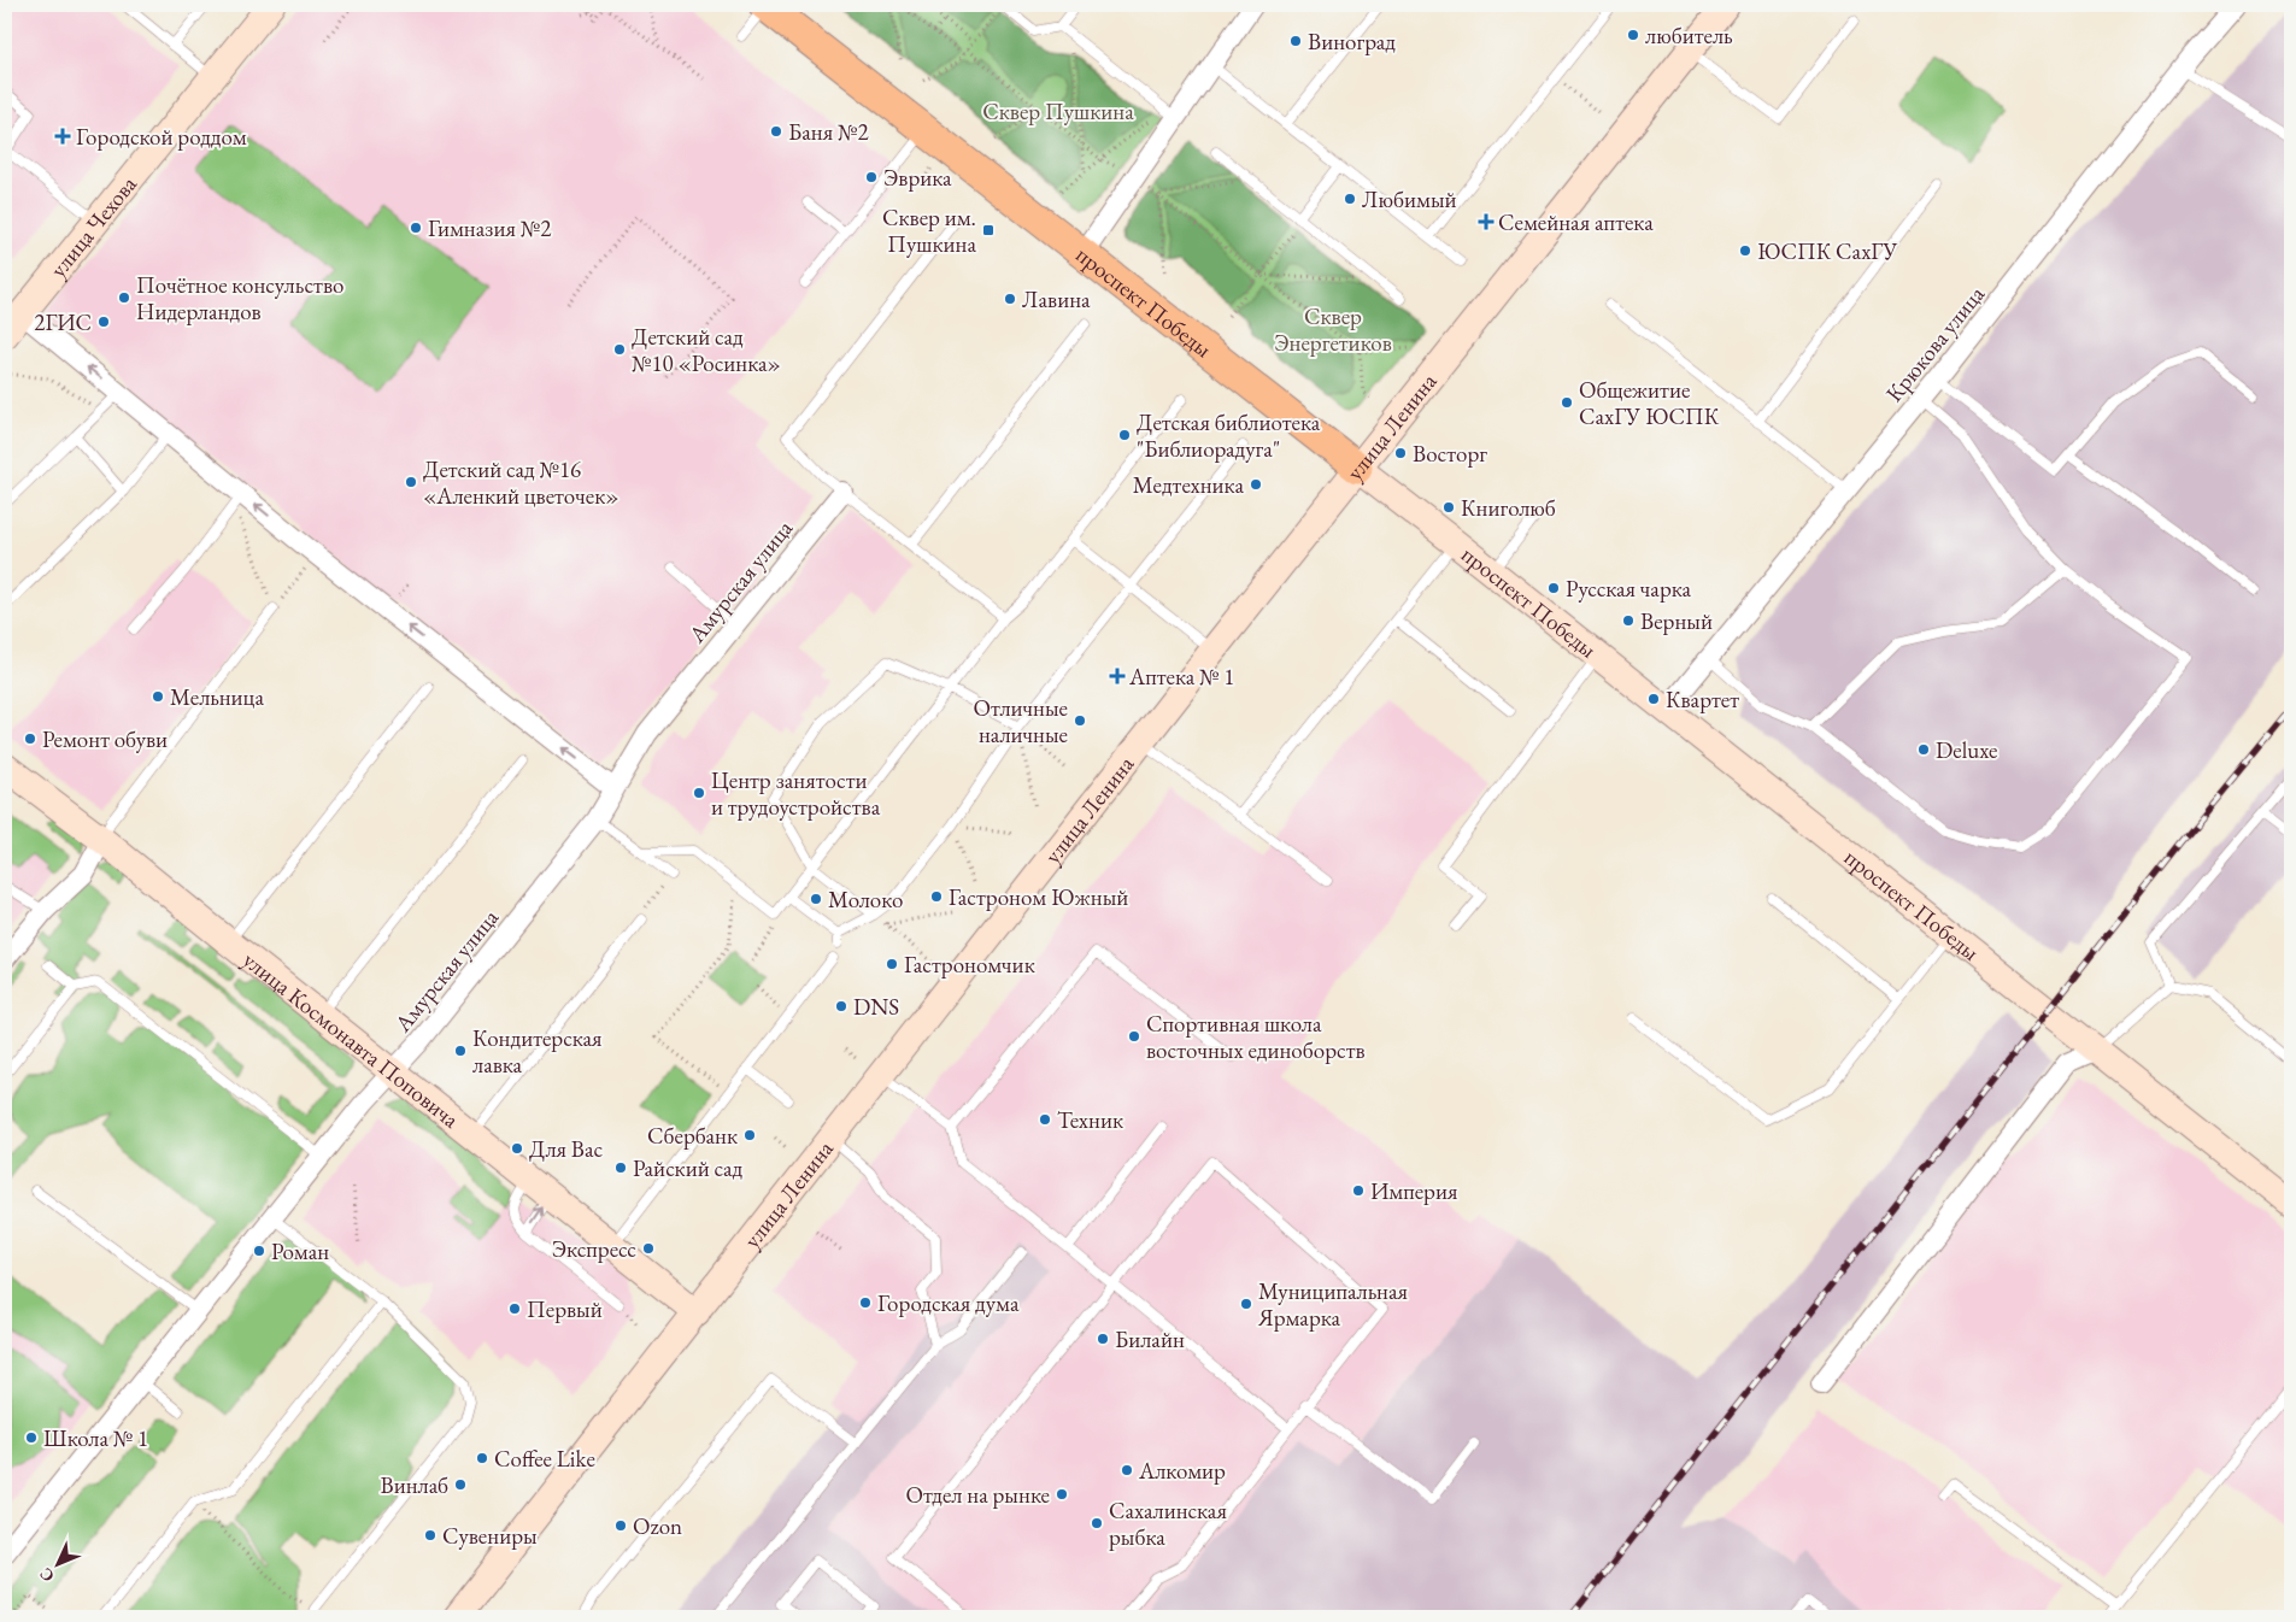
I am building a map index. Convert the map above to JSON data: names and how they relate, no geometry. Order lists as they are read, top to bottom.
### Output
{
  "streets": {
    "main road": [
      "улица Чехова",
      "проспект Победы",
      "улица Ленина",
      "улица Космонавта Поповича"
    ],
    "street": ["Крюкова улица", "Амурская улица"]
  },
  "crossings": [
    ["проспект Победы", "Крюкова улица"],
    ["проспект Победы", "улица Ленина"],
    ["улица Ленина", "улица Космонавта Поповича"],
    ["Амурская улица", "улица Космонавта Поповича"]
  ],
  "parks": ["Сквер Пушкина", "Сквер Энергетиков"],
  "places": {
    "other": [
      "любитель",
      "Виноград",
      "Баня №2",
      "Эврика",
      "Любимый",
      "Гимназия №2",
      "ЮСПК СахГУ",
      "Почётное консульство Нидерландов",
      "Лавина",
      "2ГИС",
      "Детский сад №10 «Росинка»",
      "Общежитие СахГУ ЮСПК",
      "Детская библиотека \"Библиорадуга\"",
      "Восторг",
      "Детский сад №16 «Аленкий цветочек»",
      "Медтехника",
      "Книголюб",
      "Русская чарка",
      "Верный",
      "Мельница",
      "Квартет",
      "Отличные наличные",
      "Ремонт обуви",
      "Deluxe",
      "Центр занятости и трудоустройства",
      "Гастроном Южный",
      "Молоко",
      "Гастрономчик",
      "DNS",
      "Спортивная школа восточных единоборств",
      "Кондитерская лавка",
      "Техник",
      "Сбербанк",
      "Для Вас",
      "Райский сад",
      "Империя",
      "Экспресс",
      "Роман",
      "Городская дума",
      "Муниципальная Ярмарка",
      "Первый",
      "Билайн",
      "Школа № 1",
      "Coffee Like",
      "Алкомир",
      "Винлаб",
      "Отдел на рынке",
      "Сахалинская рыбка",
      "Ozon",
      "Сувениры"
    ],
    "health": ["Городской роддом", "Семейная аптека", "Аптека № 1"],
    "transit": ["Сквер им. Пушкина"]
  },
  "north": "bottom left"
}
